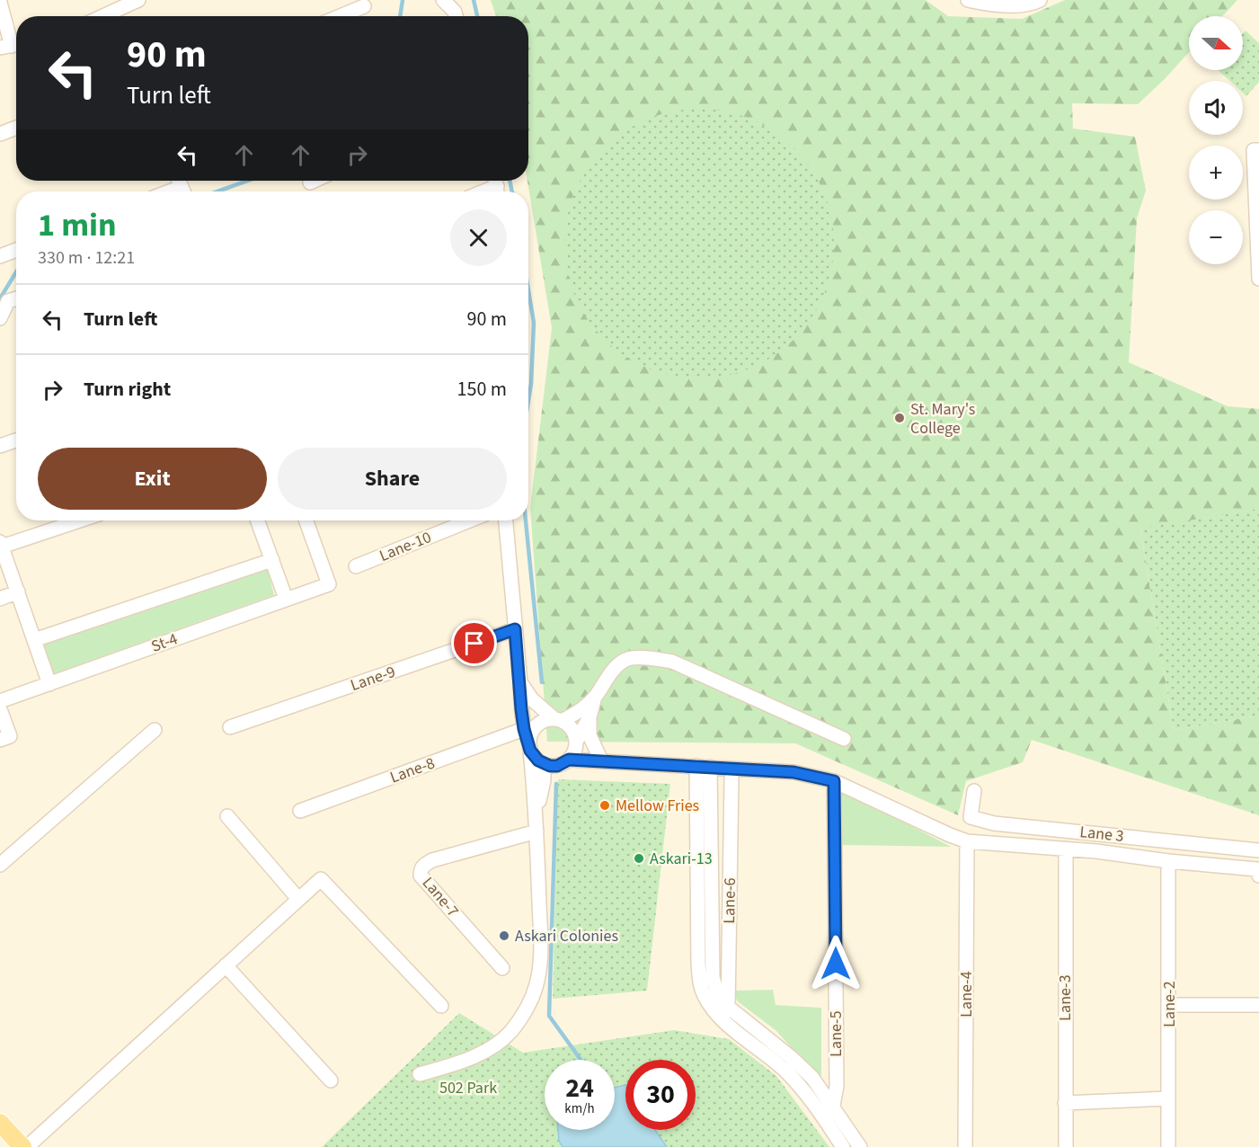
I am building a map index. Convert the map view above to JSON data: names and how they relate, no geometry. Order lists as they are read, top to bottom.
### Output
{
  "streets": {
    "street": [
      "Lane-10",
      "St-4",
      "Lane-9",
      "Lane-8",
      "Lane 3",
      "Lane-7",
      "Lane-6",
      "Lane-4",
      "Lane-3",
      "Lane-2",
      "Lane-5"
    ]
  },
  "parks": ["502 Park"],
  "places": [
    "St. Mary's College",
    "Mellow Fries",
    "Askari-13",
    "Askari Colonies"
  ],
  "north": "right",
  "page": {
    "map_buttons": ["+", "−"],
    "turn": ["90 m", "Turn left"],
    "heading": ["1 min", "330 m · 12:21"],
    "list": [
      {
        "name": "Turn left",
        "value": "90 m"
      },
      {
        "name": "Turn right",
        "value": "150 m"
      }
    ],
    "buttons": ["Exit", "Share"],
    "speed": "24 km/h",
    "limit": "30"
  }
}
